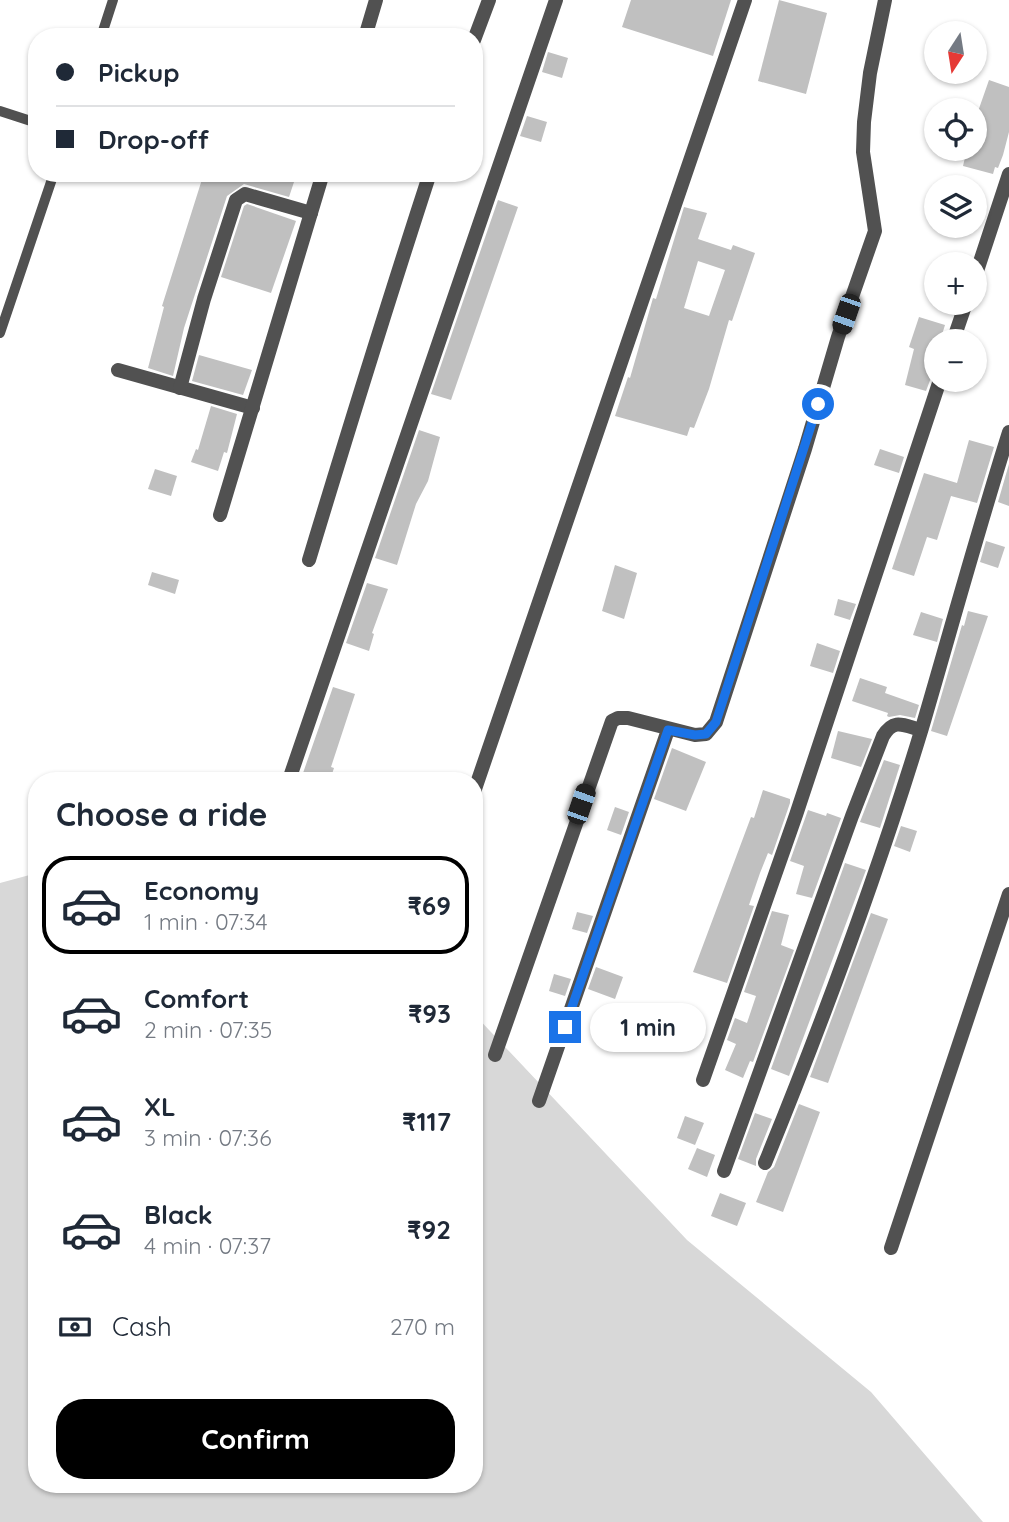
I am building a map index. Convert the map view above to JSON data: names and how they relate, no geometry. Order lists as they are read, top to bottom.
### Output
{
  "north": "bottom",
  "page": {
    "map_buttons": ["+", "−"],
    "banner": ["Pickup", "Drop-off"],
    "heading": "Choose a ride",
    "list": [
      {
        "name": "Economy",
        "note": "1 min · 07:34",
        "value": "₹69"
      },
      {
        "name": "Comfort",
        "note": "2 min · 07:35",
        "value": "₹93"
      },
      {
        "name": "XL",
        "note": "3 min · 07:36",
        "value": "₹117"
      },
      {
        "name": "Black",
        "note": "4 min · 07:37",
        "value": "₹92"
      }
    ],
    "bubble": "1 min",
    "pay": ["Cash", "270 m"],
    "buttons": "Confirm"
  }
}
